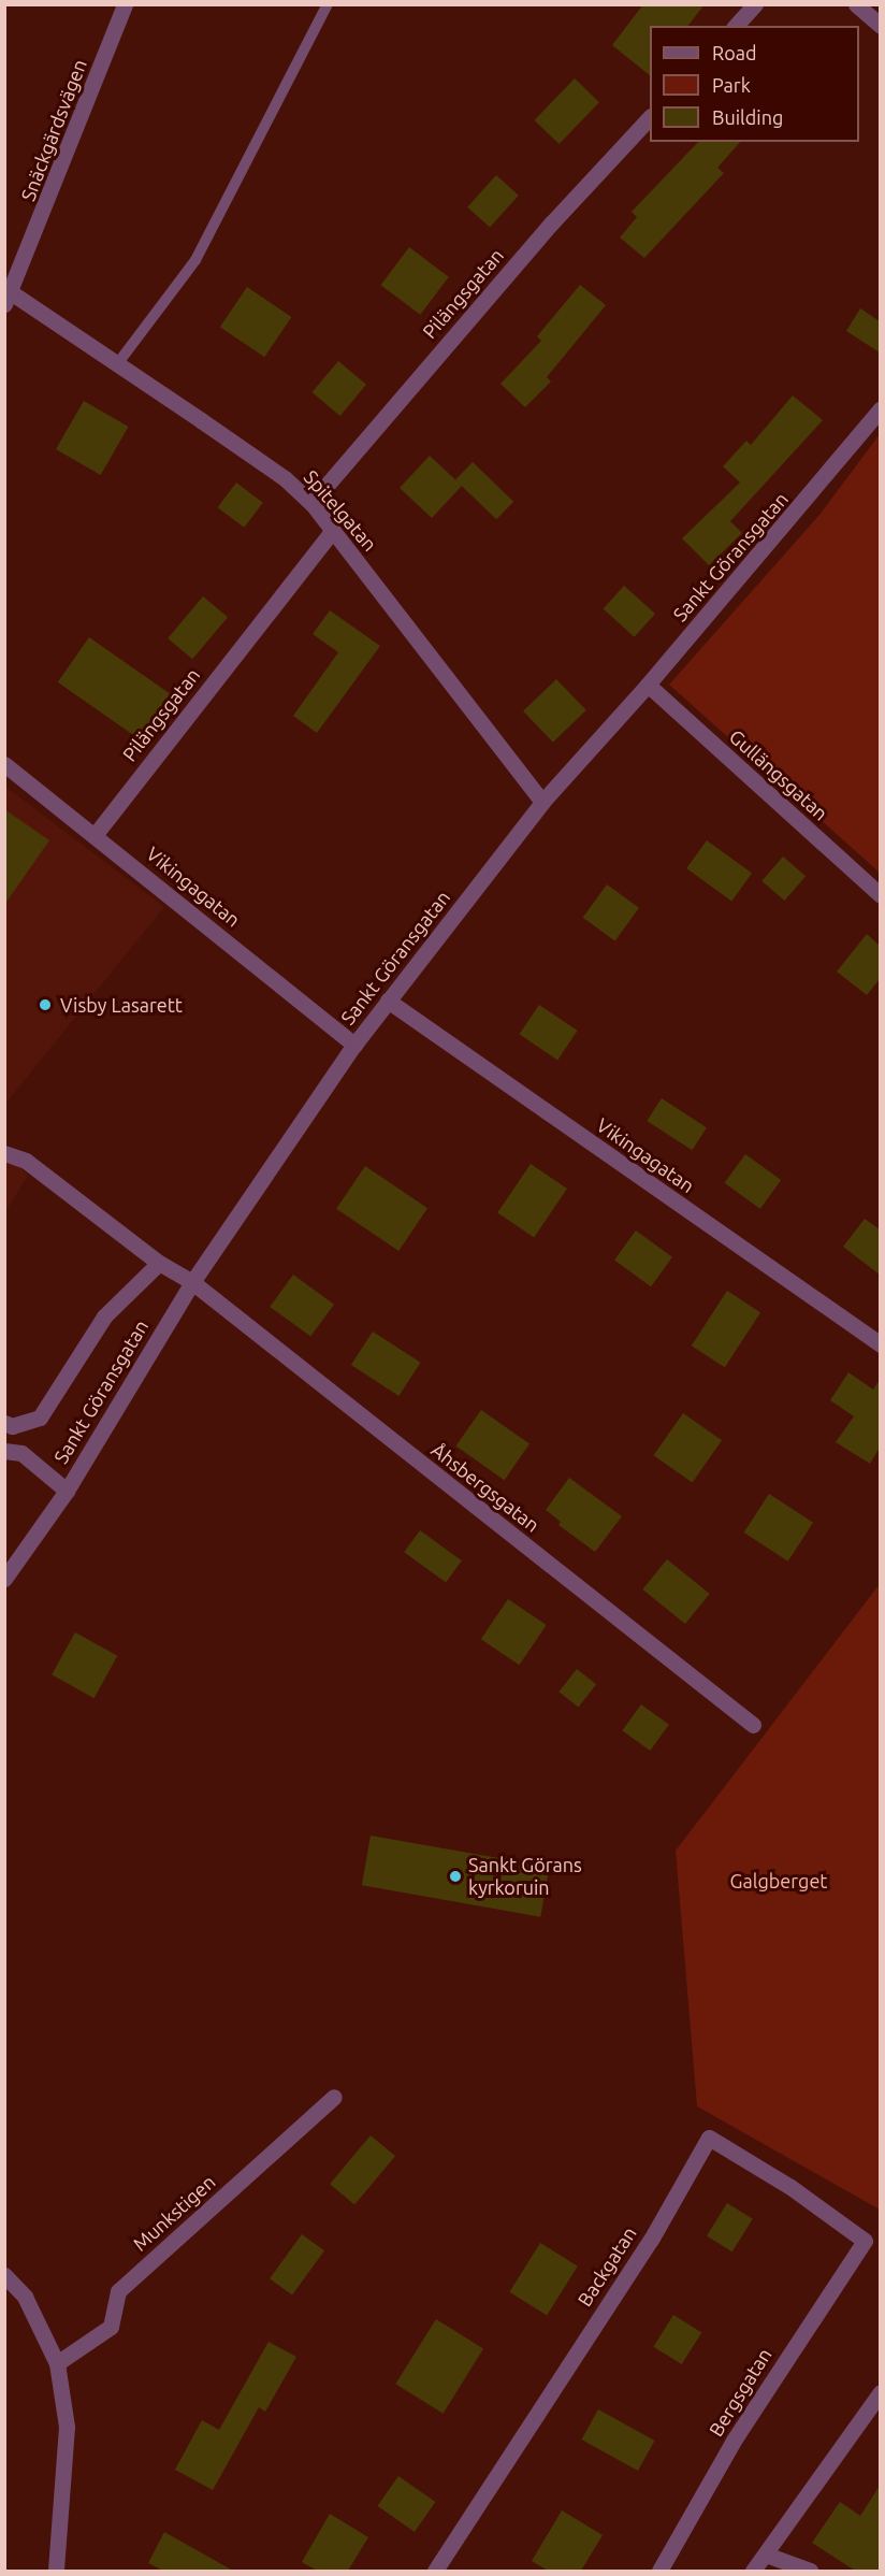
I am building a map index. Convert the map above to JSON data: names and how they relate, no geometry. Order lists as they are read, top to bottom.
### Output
{
  "streets": {
    "street": [
      "Snäckgärdsvägen",
      "Pilängsgatan",
      "Spitelgatan",
      "Sankt Göransgatan",
      "Gullängsgatan",
      "Vikingagatan",
      "Åhsbergsgatan",
      "Munkstigen",
      "Backgatan",
      "Bergsgatan"
    ]
  },
  "crossings": [
    ["Snäckgärdsvägen", "Spitelgatan"],
    ["Pilängsgatan", "Spitelgatan"],
    ["Pilängsgatan", "Vikingagatan"],
    ["Spitelgatan", "Sankt Göransgatan"],
    ["Sankt Göransgatan", "Gullängsgatan"],
    ["Sankt Göransgatan", "Vikingagatan"],
    ["Sankt Göransgatan", "Åhsbergsgatan"],
    ["Backgatan", "Bergsgatan"]
  ],
  "parks": ["Galgberget"],
  "places": ["Visby Lasarett", "Sankt Görans kyrkoruin"],
  "legend": ["Road", "Park", "Building"]
}
